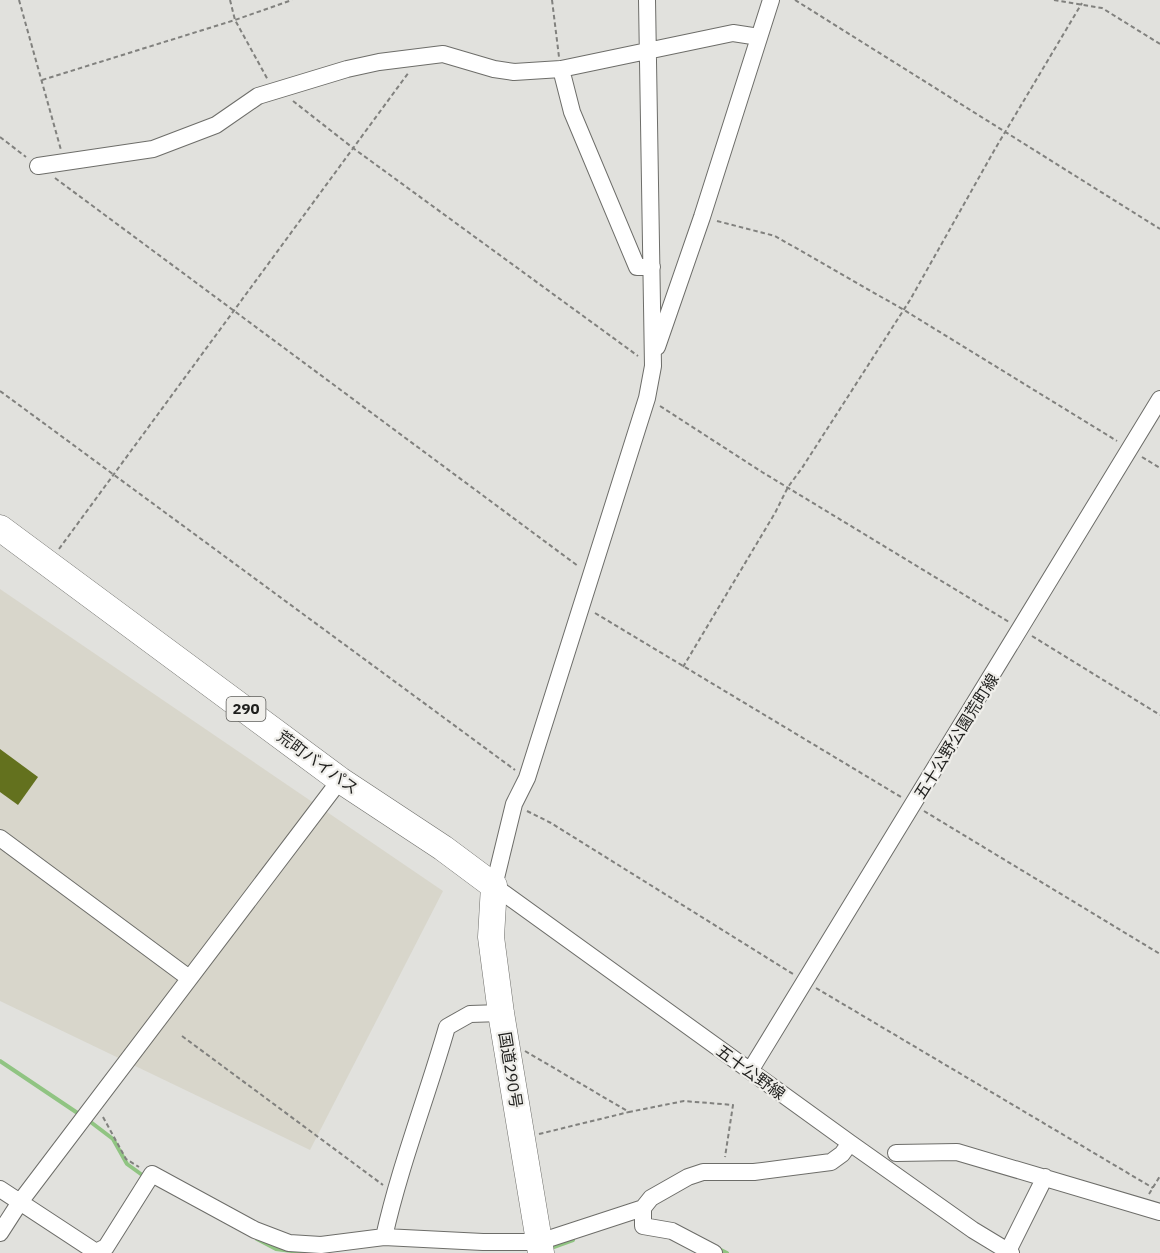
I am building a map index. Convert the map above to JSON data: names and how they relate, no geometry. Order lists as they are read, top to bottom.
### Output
{
  "streets": {
    "highway": ["290", "荒町バイパス", "国道290号"],
    "street": ["五十公野公園荒町線", "五十公野線"]
  },
  "crossings": [
    ["五十公野公園荒町線", "五十公野線"],
    ["荒町バイパス", "国道290号"],
    ["荒町バイパス", "五十公野線"],
    ["国道290号", "五十公野線"]
  ]
}
